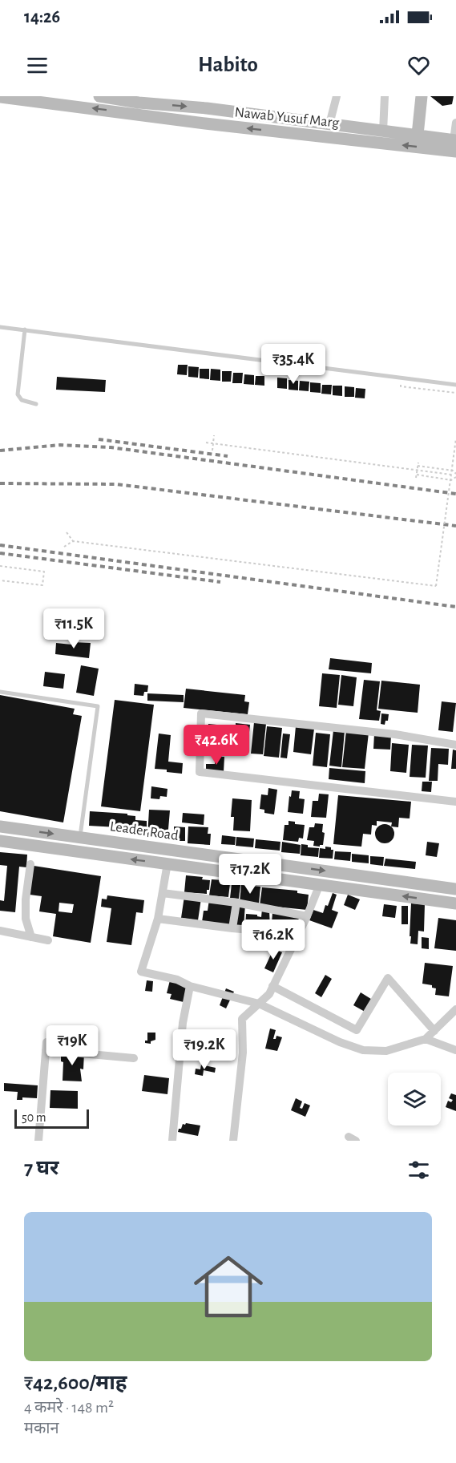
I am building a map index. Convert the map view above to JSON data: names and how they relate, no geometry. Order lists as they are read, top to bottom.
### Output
{
  "streets": {
    "main road": ["Nawab Yusuf Marg", "Leader Road"]
  },
  "scale_bar": "50 m",
  "page": {
    "status": "14:26",
    "header": "Habito",
    "price": [
      "₹35.4K",
      "₹11.5K",
      "₹42.6K",
      "₹17.2K",
      "₹16.2K",
      "₹19K",
      "₹19.2K"
    ],
    "scale": "50 m",
    "heading": "7 घर",
    "list": [
      {
        "name": "₹42,600/माह",
        "note": "4 कमरे · 148 m² · मकान"
      }
    ]
  }
}
